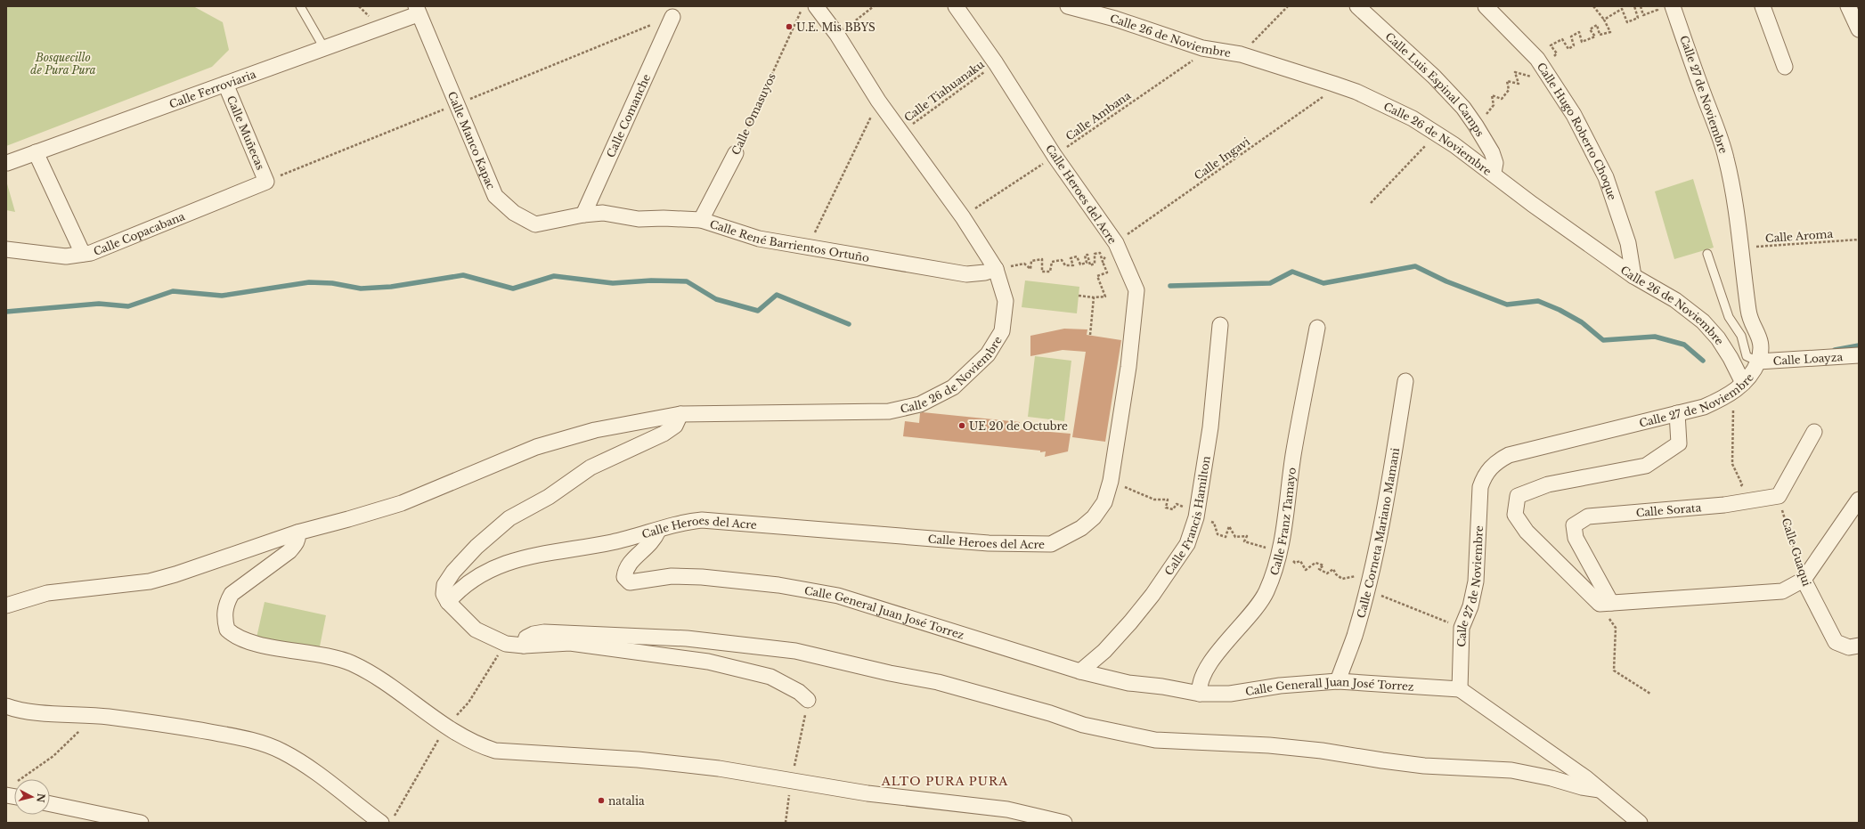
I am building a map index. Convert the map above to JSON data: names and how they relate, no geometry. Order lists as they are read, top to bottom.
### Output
{
  "streets": {
    "street": [
      "Calle 26 de Noviembre",
      "Calle Luis Espinal Camps",
      "Calle Ferroviaria",
      "Calle 27 de Noviembre",
      "Calle Omasuyos",
      "Calle Comanche",
      "Calle Hugo Roberto Choque",
      "Calle Muñecas",
      "Calle Manco Kapac",
      "Calle Heroes del Acre",
      "Calle Copacabana",
      "Calle René Barrientos Ortuño",
      "Calle Loayza",
      "Calle Sorata",
      "Calle Francis Hamilton",
      "Calle Franz Tamayo",
      "Calle Corneta Mariano Mamani",
      "Calle Guaqui",
      "Calle General Juan José Torrez",
      "Calle Generall Juan José Torrez"
    ],
    "path": [
      "Calle Tiahuanaku",
      "Calle Ambana",
      "Calle Ingavi",
      "Calle Aroma"
    ]
  },
  "crossings": [
    ["Calle 26 de Noviembre", "Calle Luis Espinal Camps"],
    ["Calle 26 de Noviembre", "Calle Tiahuanaku"],
    ["Calle 26 de Noviembre", "Calle 27 de Noviembre"],
    ["Calle 26 de Noviembre", "Calle Ambana"],
    ["Calle 26 de Noviembre", "Calle Hugo Roberto Choque"],
    ["Calle 26 de Noviembre", "Calle Ingavi"],
    ["Calle 26 de Noviembre", "Calle René Barrientos Ortuño"],
    ["Calle Ferroviaria", "Calle Muñecas"],
    ["Calle Ferroviaria", "Calle Manco Kapac"],
    ["Calle Tiahuanaku", "Calle Heroes del Acre"],
    ["Calle 27 de Noviembre", "Calle Aroma"],
    ["Calle 27 de Noviembre", "Calle Loayza"],
    ["Calle 27 de Noviembre", "Calle Generall Juan José Torrez"],
    ["Calle Omasuyos", "Calle René Barrientos Ortuño"],
    ["Calle Comanche", "Calle Manco Kapac"],
    ["Calle Comanche", "Calle René Barrientos Ortuño"],
    ["Calle Ambana", "Calle Heroes del Acre"],
    ["Calle Muñecas", "Calle Copacabana"],
    ["Calle Manco Kapac", "Calle René Barrientos Ortuño"],
    ["Calle Ingavi", "Calle Heroes del Acre"],
    ["Calle Heroes del Acre", "Calle General Juan José Torrez"],
    ["Calle Sorata", "Calle Guaqui"],
    ["Calle Francis Hamilton", "Calle General Juan José Torrez"],
    ["Calle Franz Tamayo", "Calle General Juan José Torrez"],
    ["Calle Franz Tamayo", "Calle Generall Juan José Torrez"],
    ["Calle Corneta Mariano Mamani", "Calle Generall Juan José Torrez"],
    ["Calle General Juan José Torrez", "Calle Generall Juan José Torrez"]
  ],
  "districts": ["ALTO PURA PURA"],
  "parks": ["Bosquecillo de Pura Pura"],
  "places": ["U.E. Mis BBYS", "UE 20 de Octubre", "natalia"],
  "north": "right"
}
